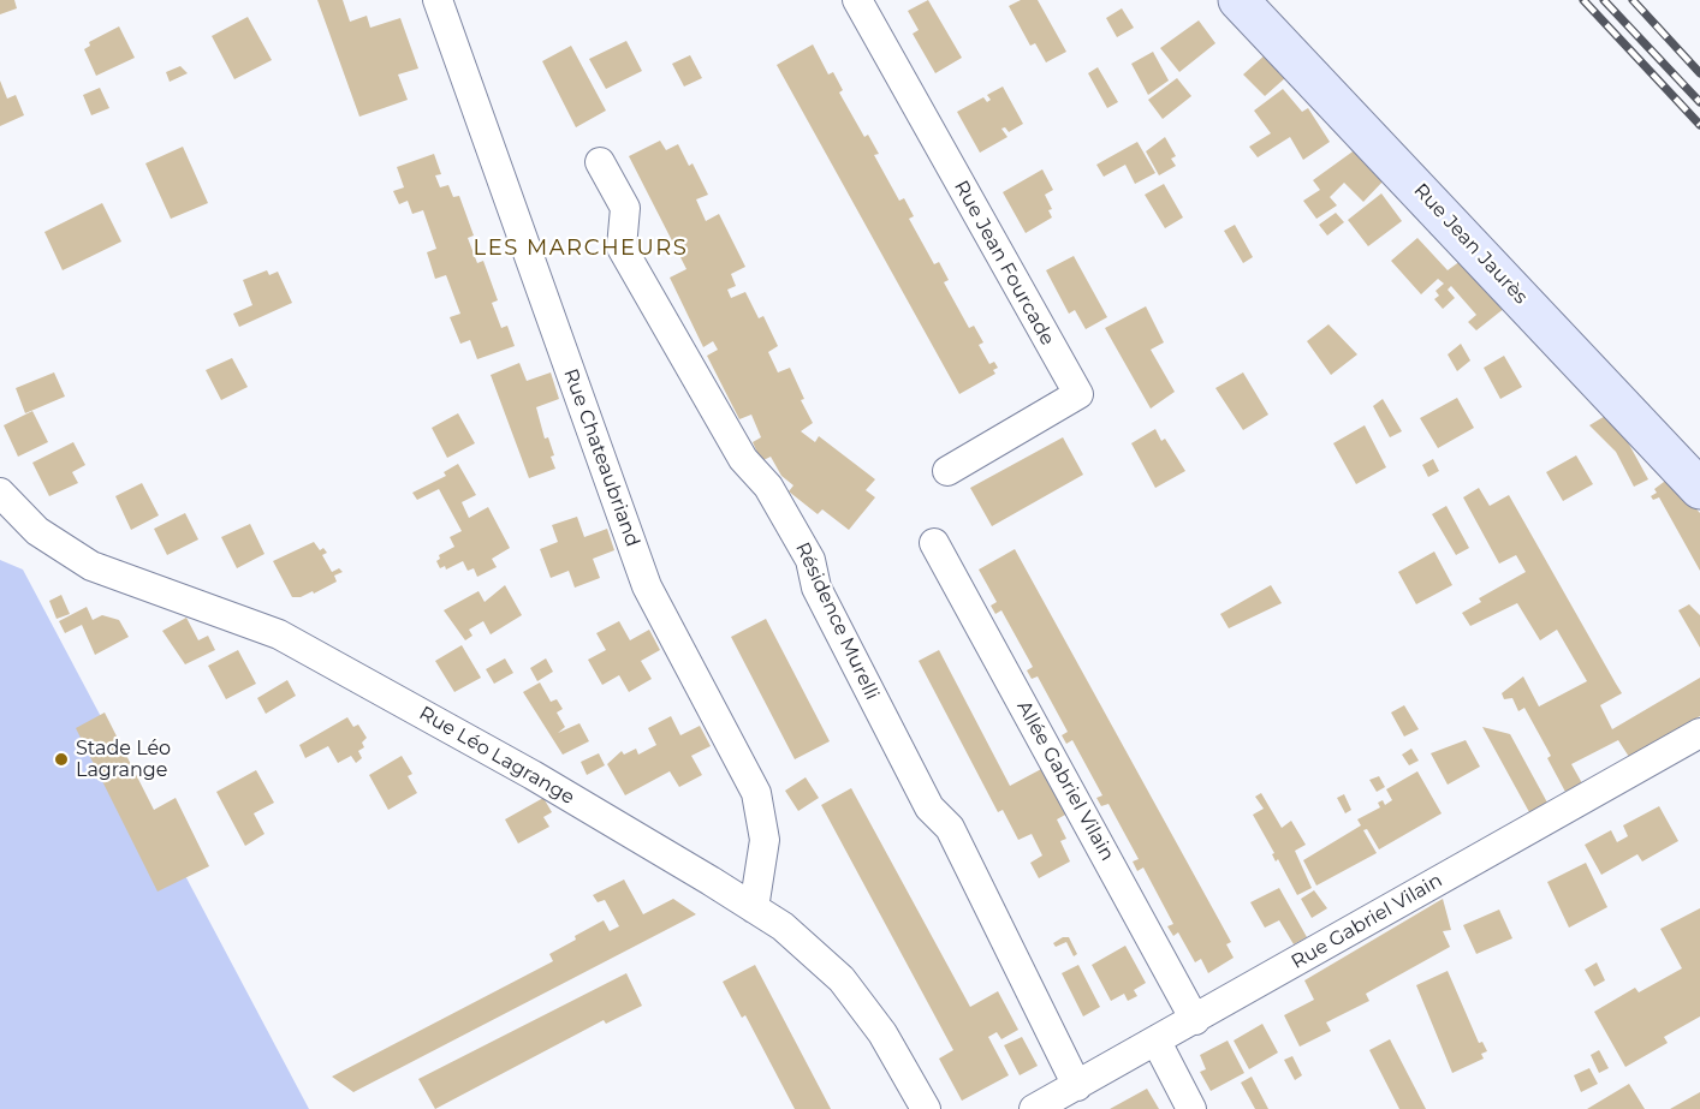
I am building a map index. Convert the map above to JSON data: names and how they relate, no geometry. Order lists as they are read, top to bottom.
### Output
{
  "streets": {
    "main road": ["Rue Jean Jaurès"],
    "street": [
      "Rue Jean Fourcade",
      "Rue Chateaubriand",
      "Résidence Murelli",
      "Rue Léo Lagrange",
      "Allée Gabriel Vilain",
      "Rue Gabriel Vilain"
    ]
  },
  "crossings": [
    ["Rue Chateaubriand", "Rue Léo Lagrange"],
    ["Résidence Murelli", "Rue Gabriel Vilain"],
    ["Allée Gabriel Vilain", "Rue Gabriel Vilain"]
  ],
  "districts": ["LES MARCHEURS"],
  "places": ["Stade Léo Lagrange"]
}
